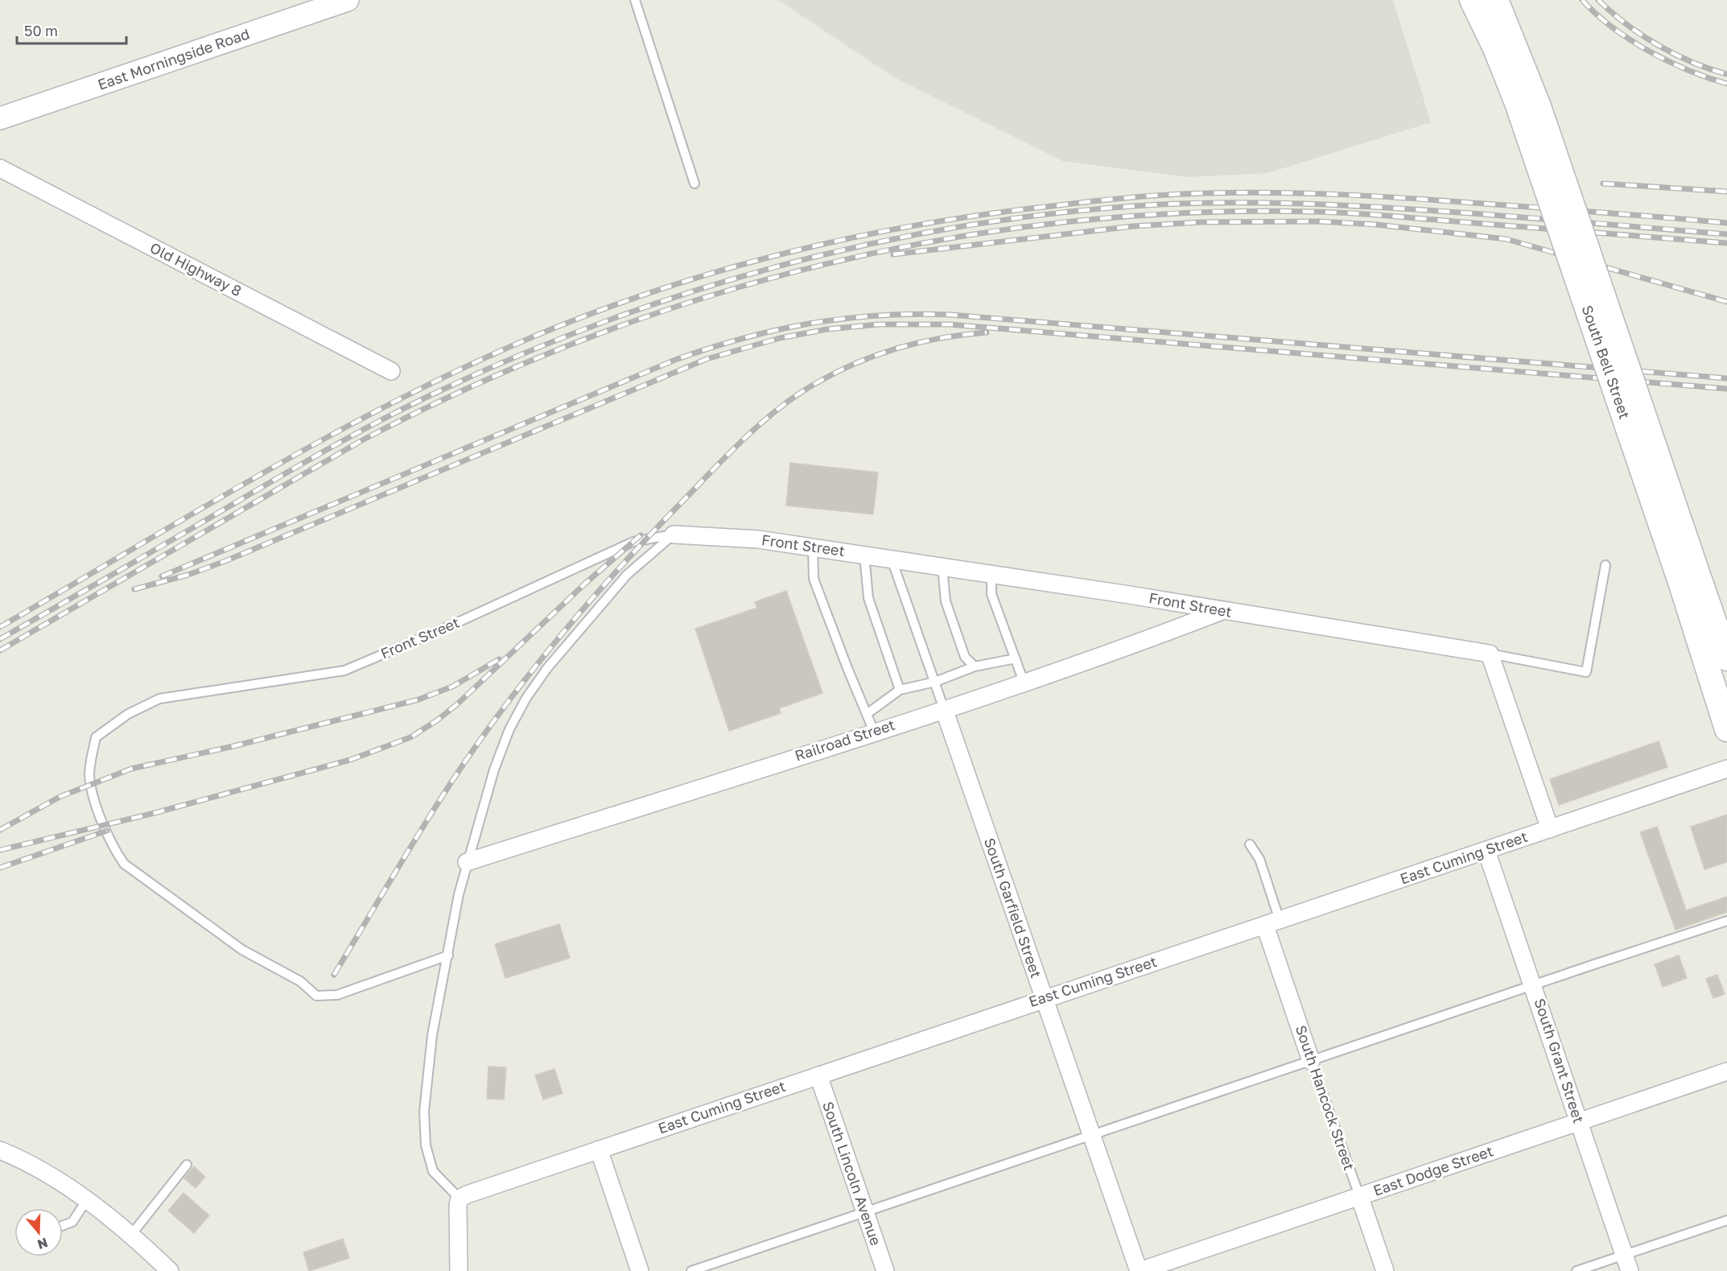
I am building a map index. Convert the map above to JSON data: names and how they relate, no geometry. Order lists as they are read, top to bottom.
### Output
{
  "streets": {
    "main road": ["South Bell Street"],
    "street": [
      "East Morningside Road",
      "Old Highway 8",
      "Front Street",
      "Railroad Street",
      "East Cuming Street",
      "South Garfield Street",
      "South Grant Street",
      "South Hancock Street",
      "East Dodge Street",
      "South Lincoln Avenue"
    ]
  },
  "crossings": [
    ["Front Street", "Railroad Street"],
    ["Railroad Street", "South Garfield Street"],
    ["East Cuming Street", "South Garfield Street"],
    ["East Cuming Street", "South Grant Street"],
    ["East Cuming Street", "South Hancock Street"],
    ["East Cuming Street", "South Lincoln Avenue"],
    ["South Garfield Street", "East Dodge Street"],
    ["South Grant Street", "East Dodge Street"],
    ["South Hancock Street", "East Dodge Street"]
  ],
  "scale_bar": "50 m",
  "north": "bottom"
}
